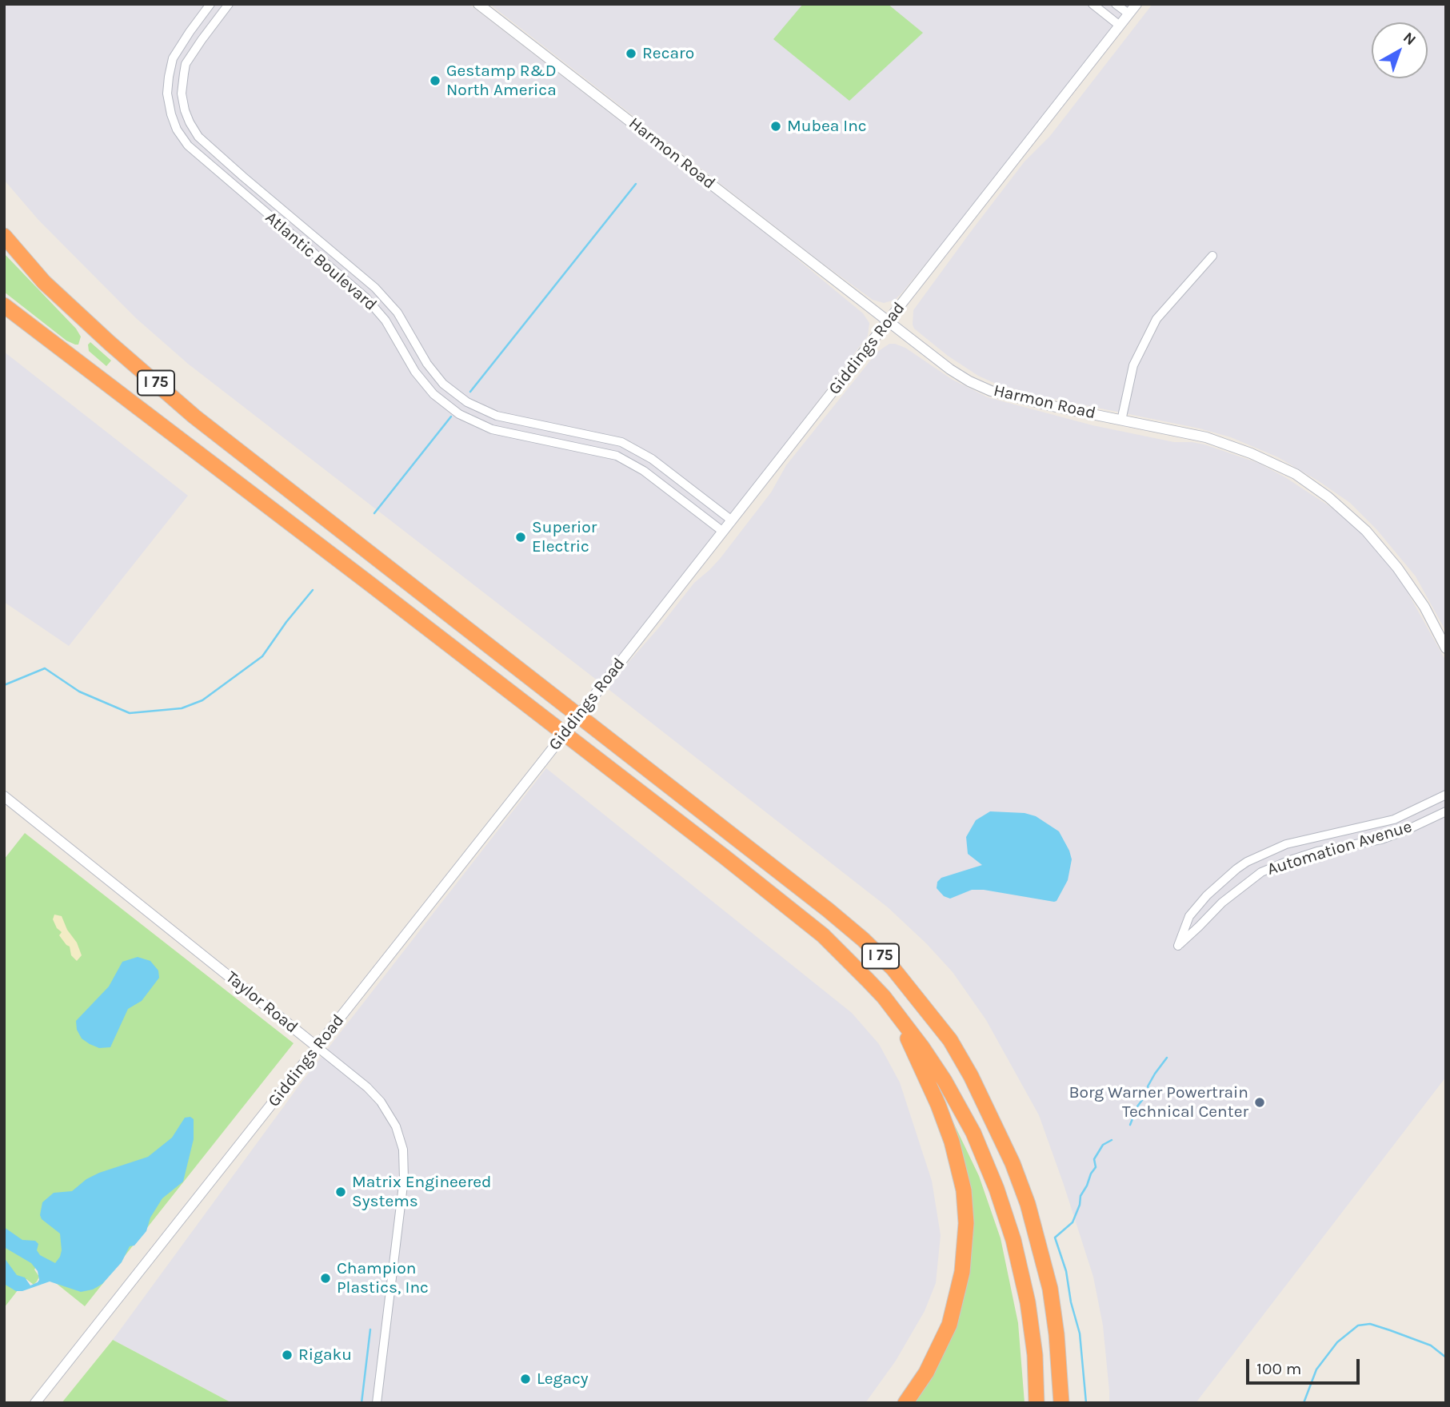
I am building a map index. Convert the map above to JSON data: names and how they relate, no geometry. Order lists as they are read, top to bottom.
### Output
{
  "streets": {
    "highway": ["I 75"],
    "street": [
      "Harmon Road",
      "Atlantic Boulevard",
      "Giddings Road",
      "Automation Avenue",
      "Taylor Road"
    ]
  },
  "crossings": [
    ["Harmon Road", "Giddings Road"],
    ["Atlantic Boulevard", "Giddings Road"],
    ["Giddings Road", "Taylor Road"]
  ],
  "places": [
    "Recaro",
    "Gestamp R&D North America",
    "Mubea Inc",
    "Superior Electric",
    "Borg Warner Powertrain Technical Center",
    "Matrix Engineered Systems",
    "Champion Plastics, Inc",
    "Rigaku",
    "Legacy"
  ],
  "scale_bar": "100 m",
  "north": "top right"
}
